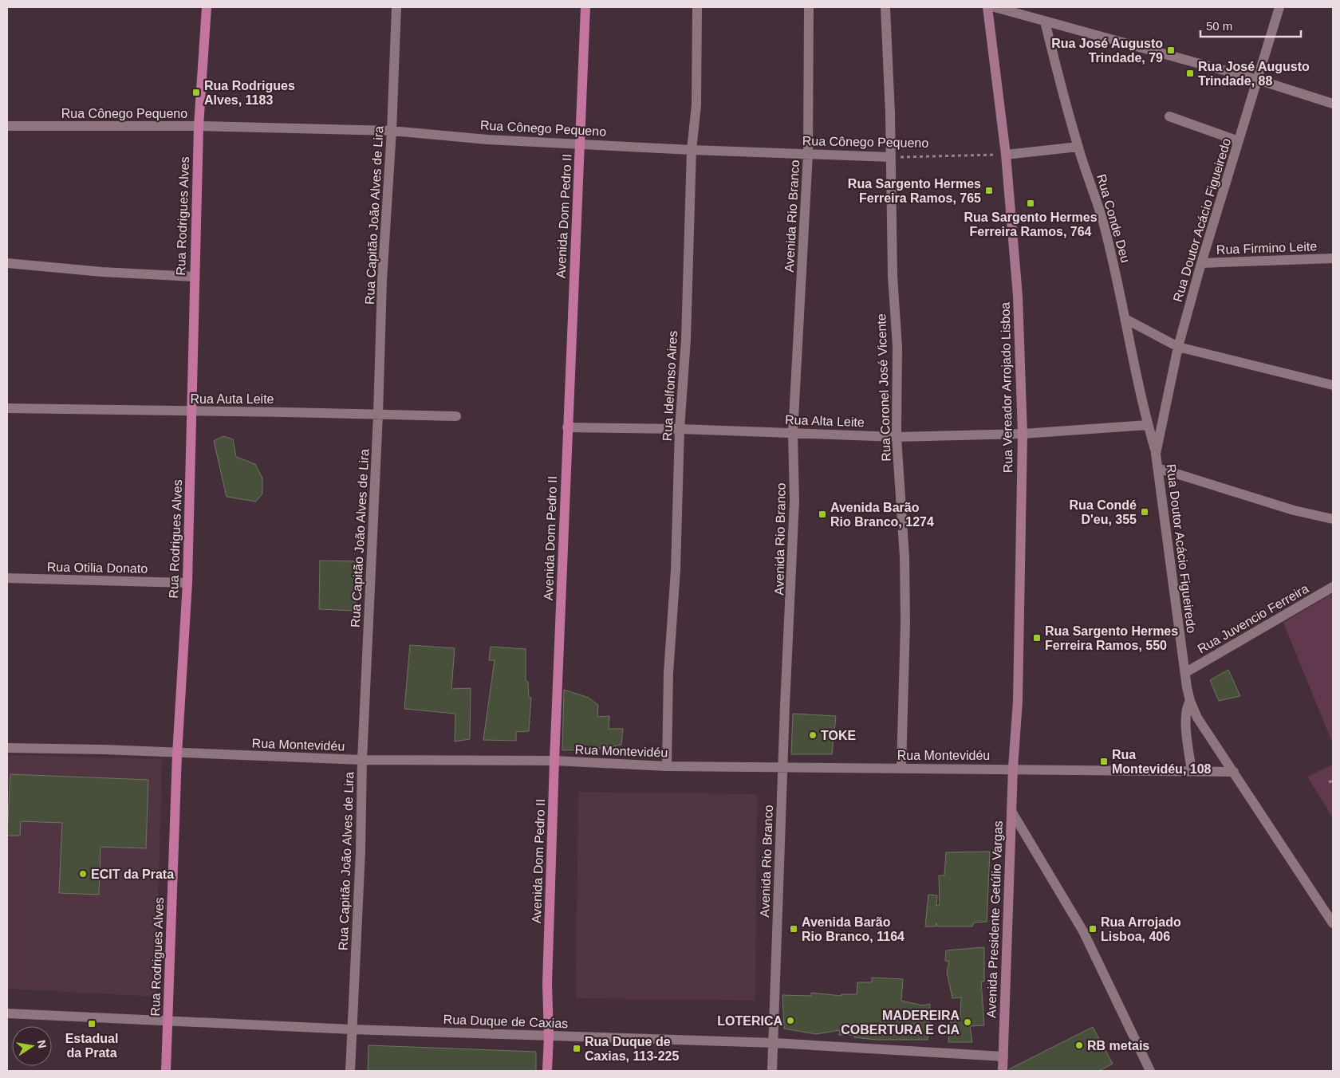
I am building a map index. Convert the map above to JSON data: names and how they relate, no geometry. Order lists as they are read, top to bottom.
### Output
{
  "streets": {
    "main road": [
      "Rua Rodrigues Alves",
      "Avenida Dom Pedro II",
      "Rua Vereador Arrojado Lisboa",
      "Avenida Presidente Getúlio Vargas"
    ],
    "street": [
      "Rua Cônego Pequeno",
      "Rua Capitão João Alves de Lira",
      "Avenida Rio Branco",
      "Rua Conde Deu",
      "Rua Doutor Acácio Figueiredo",
      "Rua Firmino Leite",
      "Rua Idelfonso Aires",
      "Rua Coronel José Vicente",
      "Rua Auta Leite",
      "Rua Alta Leite",
      "Rua Otilia Donato",
      "Rua Juvencio Ferreira",
      "Rua Montevidéu",
      "Rua Duque de Caxias"
    ]
  },
  "crossings": [
    ["Rua Cônego Pequeno", "Rua Capitão João Alves de Lira"],
    ["Rua Cônego Pequeno", "Rua Rodrigues Alves"],
    ["Rua Cônego Pequeno", "Avenida Dom Pedro II"],
    ["Rua Cônego Pequeno", "Avenida Rio Branco"],
    ["Rua Cônego Pequeno", "Rua Idelfonso Aires"],
    ["Rua Cônego Pequeno", "Rua Coronel José Vicente"],
    ["Rua Cônego Pequeno", "Rua Vereador Arrojado Lisboa"],
    ["Rua Capitão João Alves de Lira", "Rua Auta Leite"],
    ["Rua Capitão João Alves de Lira", "Rua Montevidéu"],
    ["Rua Capitão João Alves de Lira", "Rua Duque de Caxias"],
    ["Rua Rodrigues Alves", "Rua Auta Leite"],
    ["Rua Rodrigues Alves", "Rua Otilia Donato"],
    ["Rua Rodrigues Alves", "Rua Montevidéu"],
    ["Rua Rodrigues Alves", "Rua Duque de Caxias"],
    ["Avenida Dom Pedro II", "Rua Alta Leite"],
    ["Avenida Dom Pedro II", "Rua Montevidéu"],
    ["Avenida Dom Pedro II", "Rua Duque de Caxias"],
    ["Avenida Rio Branco", "Rua Alta Leite"],
    ["Avenida Rio Branco", "Rua Montevidéu"],
    ["Avenida Rio Branco", "Rua Duque de Caxias"],
    ["Rua Conde Deu", "Rua Alta Leite"],
    ["Rua Doutor Acácio Figueiredo", "Rua Firmino Leite"],
    ["Rua Doutor Acácio Figueiredo", "Rua Juvencio Ferreira"],
    ["Rua Doutor Acácio Figueiredo", "Rua Montevidéu"],
    ["Rua Idelfonso Aires", "Rua Alta Leite"],
    ["Rua Idelfonso Aires", "Rua Montevidéu"],
    ["Rua Coronel José Vicente", "Rua Alta Leite"],
    ["Rua Coronel José Vicente", "Rua Montevidéu"],
    ["Rua Vereador Arrojado Lisboa", "Rua Alta Leite"],
    ["Rua Vereador Arrojado Lisboa", "Rua Montevidéu"],
    ["Rua Vereador Arrojado Lisboa", "Avenida Presidente Getúlio Vargas"],
    ["Rua Montevidéu", "Avenida Presidente Getúlio Vargas"],
    ["Avenida Presidente Getúlio Vargas", "Rua Duque de Caxias"]
  ],
  "places": {
    "transit": [
      "Rua José Augusto Trindade, 79",
      "Rua José Augusto Trindade, 88",
      "Rua Rodrigues Alves, 1183",
      "Rua Sargento Hermes Ferreira Ramos, 765",
      "Rua Sargento Hermes Ferreira Ramos, 764",
      "Rua Condé D'eu, 355",
      "Avenida Barão Rio Branco, 1274",
      "Rua Sargento Hermes Ferreira Ramos, 550",
      "Rua Montevidéu, 108",
      "Avenida Barão Rio Branco, 1164",
      "Rua Arrojado Lisboa, 406",
      "Estadual da Prata",
      "Rua Duque de Caxias, 113-225"
    ],
    "other": [
      "TOKE",
      "ECIT da Prata",
      "LOTERICA",
      "MADEREIRA COBERTURA E CIA",
      "RB metais"
    ]
  },
  "scale_bar": "50 m",
  "north": "right"
}
